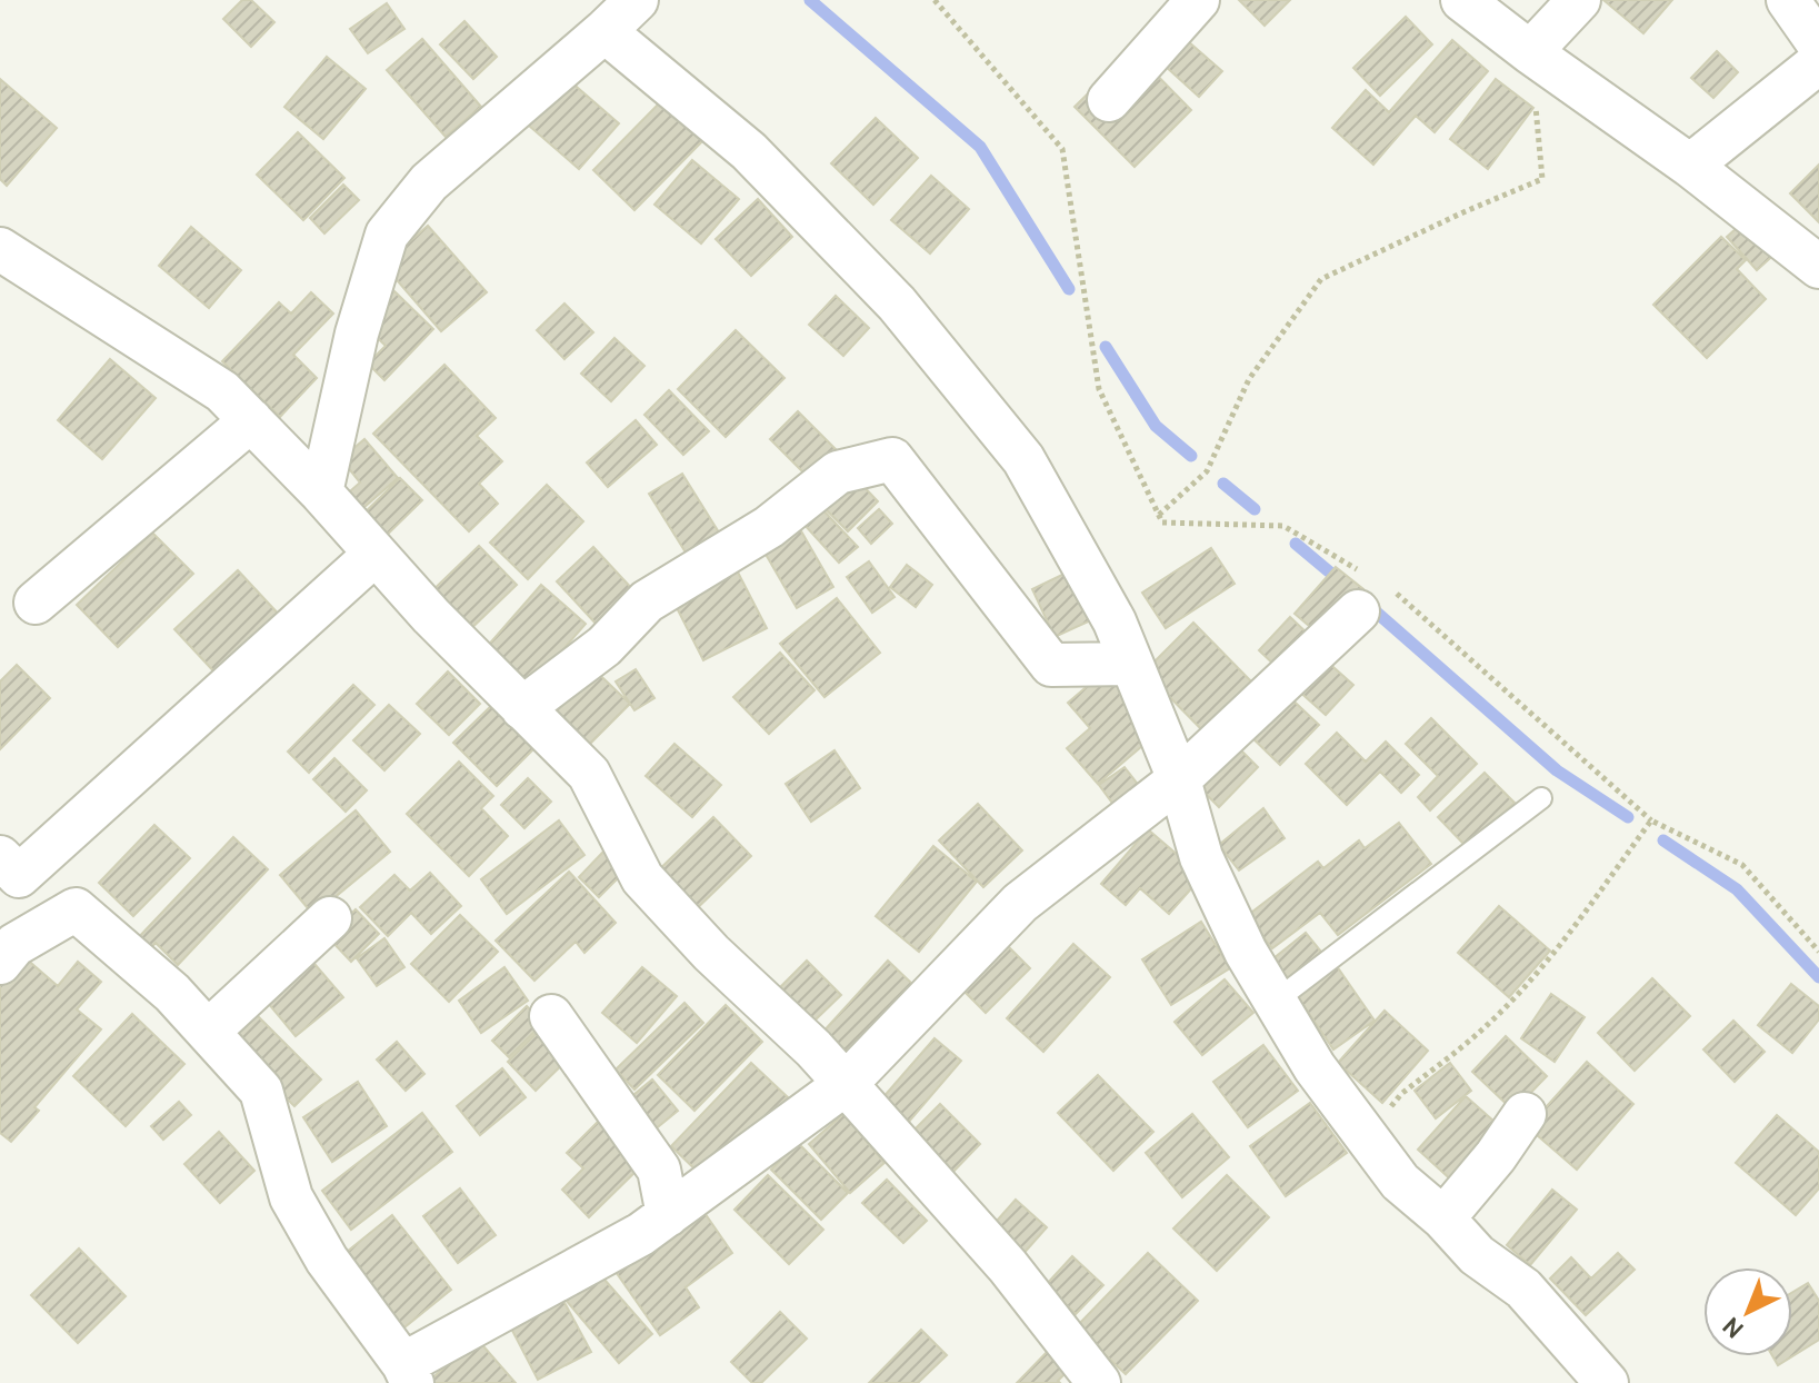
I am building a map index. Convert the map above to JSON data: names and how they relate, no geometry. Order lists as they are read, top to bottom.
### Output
{
  "north": "bottom left"
}
